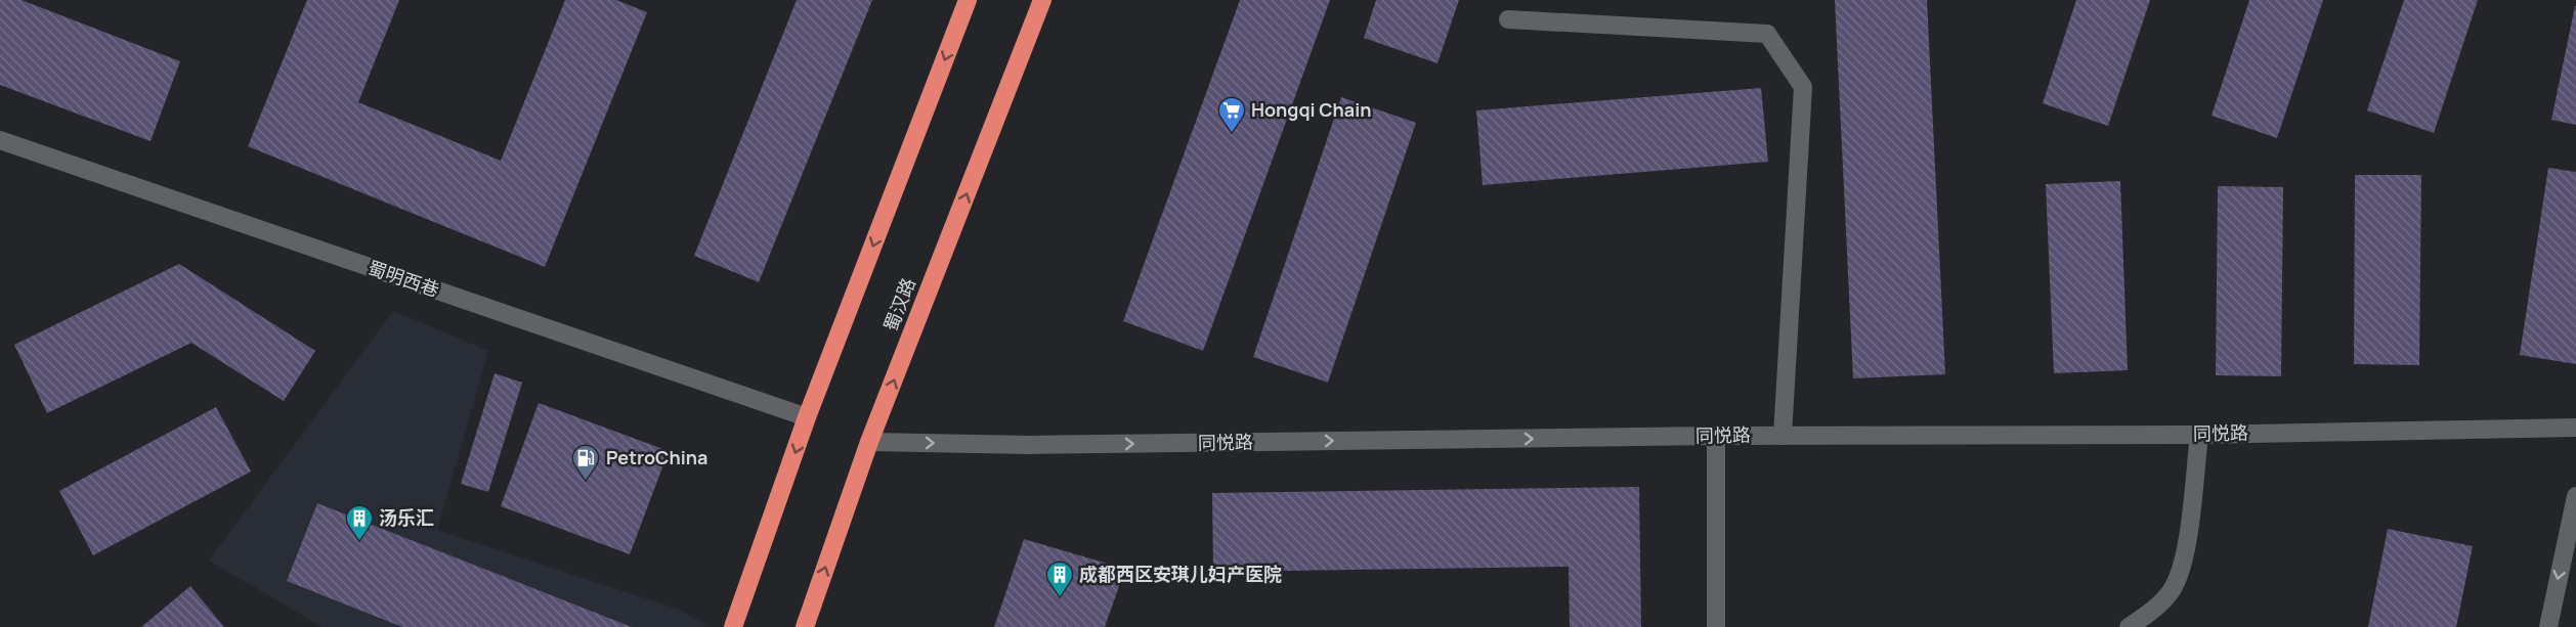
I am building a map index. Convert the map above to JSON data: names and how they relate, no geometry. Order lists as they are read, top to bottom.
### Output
{
  "streets": {
    "highway": ["蜀汉路"],
    "street": ["蜀明西巷", "同悦路"]
  },
  "crossings": [
    ["蜀汉路", "同悦路"]
  ],
  "one_way": ["同悦路"],
  "places": {
    "supermarket": ["Hongqi Chain"],
    "fuel station": ["PetroChina"],
    "building": ["汤乐汇", "成都西区安琪儿妇产医院"]
  }
}
